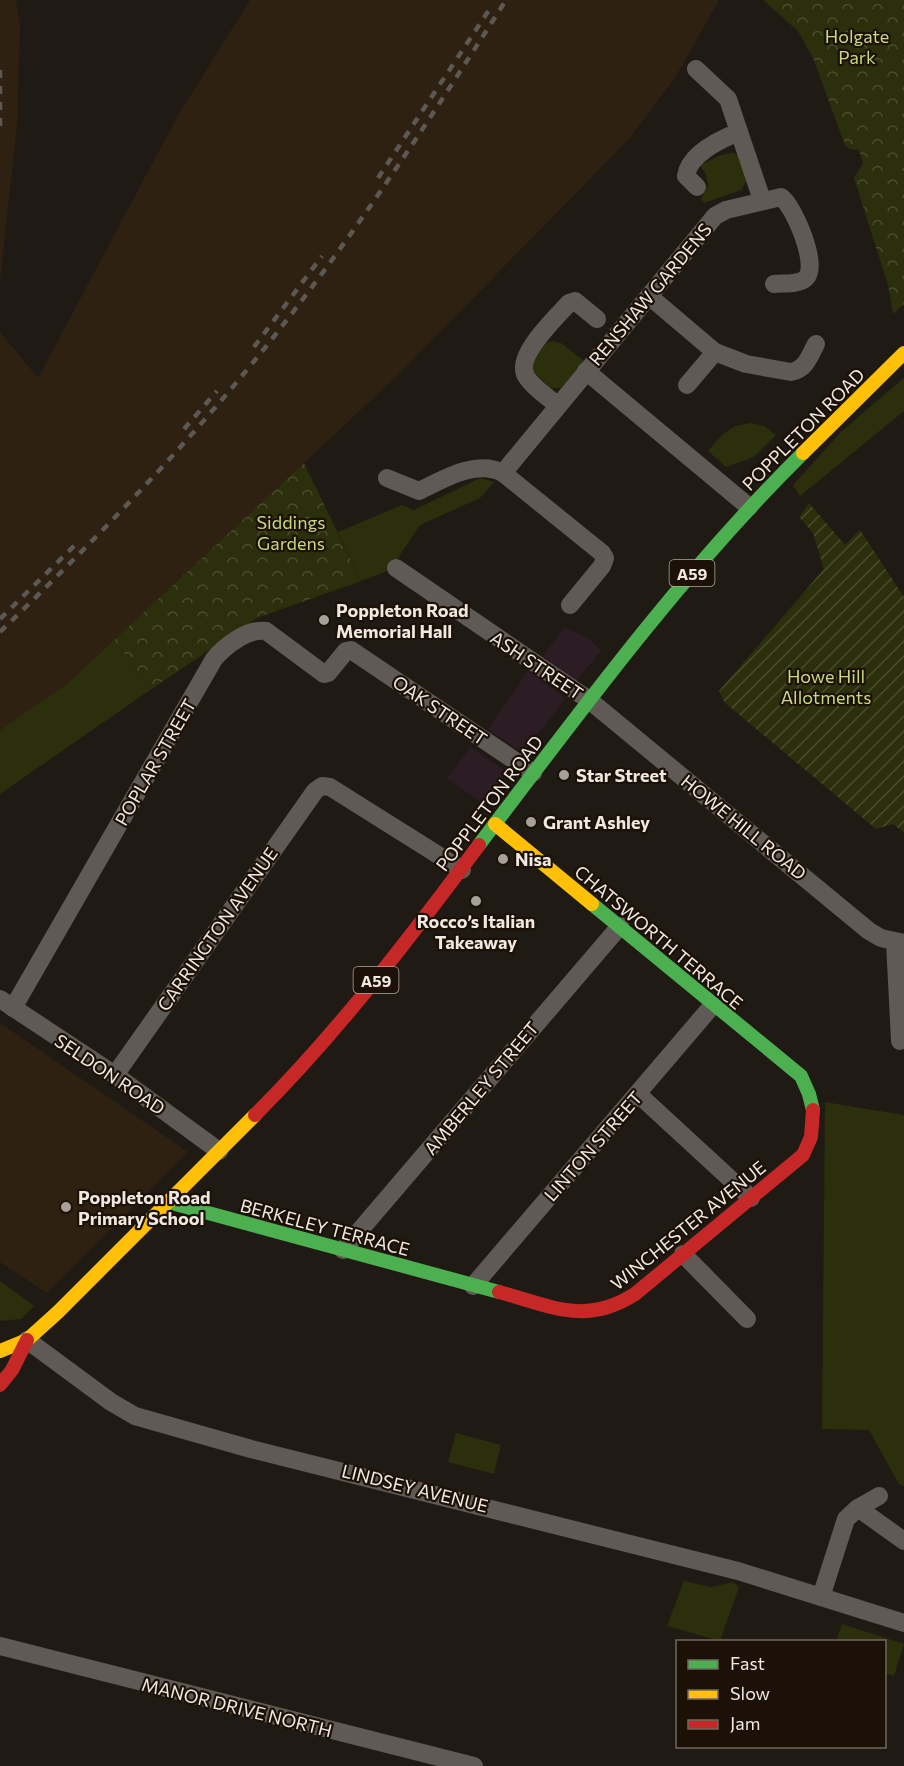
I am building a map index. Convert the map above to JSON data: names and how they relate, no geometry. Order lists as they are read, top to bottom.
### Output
{
  "streets": {
    "main road": [
      "POPPLETON ROAD",
      "A59",
      "CHATSWORTH TERRACE",
      "WINCHESTER AVENUE",
      "BERKELEY TERRACE"
    ],
    "street": [
      "RENSHAW GARDENS",
      "ASH STREET",
      "OAK STREET",
      "POPLAR STREET",
      "HOWE HILL ROAD",
      "CARRINGTON AVENUE",
      "SELDON ROAD",
      "AMBERLEY STREET",
      "LINTON STREET",
      "LINDSEY AVENUE",
      "MANOR DRIVE NORTH"
    ]
  },
  "crossings": [
    ["RENSHAW GARDENS", "POPPLETON ROAD"],
    ["POPPLETON ROAD", "A59"],
    ["POPPLETON ROAD", "ASH STREET"],
    ["POPPLETON ROAD", "OAK STREET"],
    ["POPPLETON ROAD", "HOWE HILL ROAD"],
    ["POPPLETON ROAD", "CARRINGTON AVENUE"],
    ["POPPLETON ROAD", "CHATSWORTH TERRACE"],
    ["POPPLETON ROAD", "SELDON ROAD"],
    ["POPPLETON ROAD", "BERKELEY TERRACE"],
    ["POPPLETON ROAD", "LINDSEY AVENUE"],
    ["A59", "LINDSEY AVENUE"],
    ["ASH STREET", "HOWE HILL ROAD"],
    ["OAK STREET", "POPLAR STREET"],
    ["POPLAR STREET", "SELDON ROAD"],
    ["CARRINGTON AVENUE", "SELDON ROAD"],
    ["CHATSWORTH TERRACE", "AMBERLEY STREET"],
    ["CHATSWORTH TERRACE", "LINTON STREET"],
    ["CHATSWORTH TERRACE", "WINCHESTER AVENUE"],
    ["AMBERLEY STREET", "BERKELEY TERRACE"],
    ["LINTON STREET", "WINCHESTER AVENUE"],
    ["LINTON STREET", "BERKELEY TERRACE"],
    ["WINCHESTER AVENUE", "BERKELEY TERRACE"]
  ],
  "parks": ["Holgate Park", "Siddings Gardens", "Howe Hill Allotments"],
  "places": [
    "Poppleton Road Memorial Hall",
    "Star Street",
    "Grant Ashley",
    "Nisa",
    "Rocco’s Italian Takeaway",
    "Poppleton Road Primary School"
  ],
  "legend": ["Fast", "Slow", "Jam"]
}
